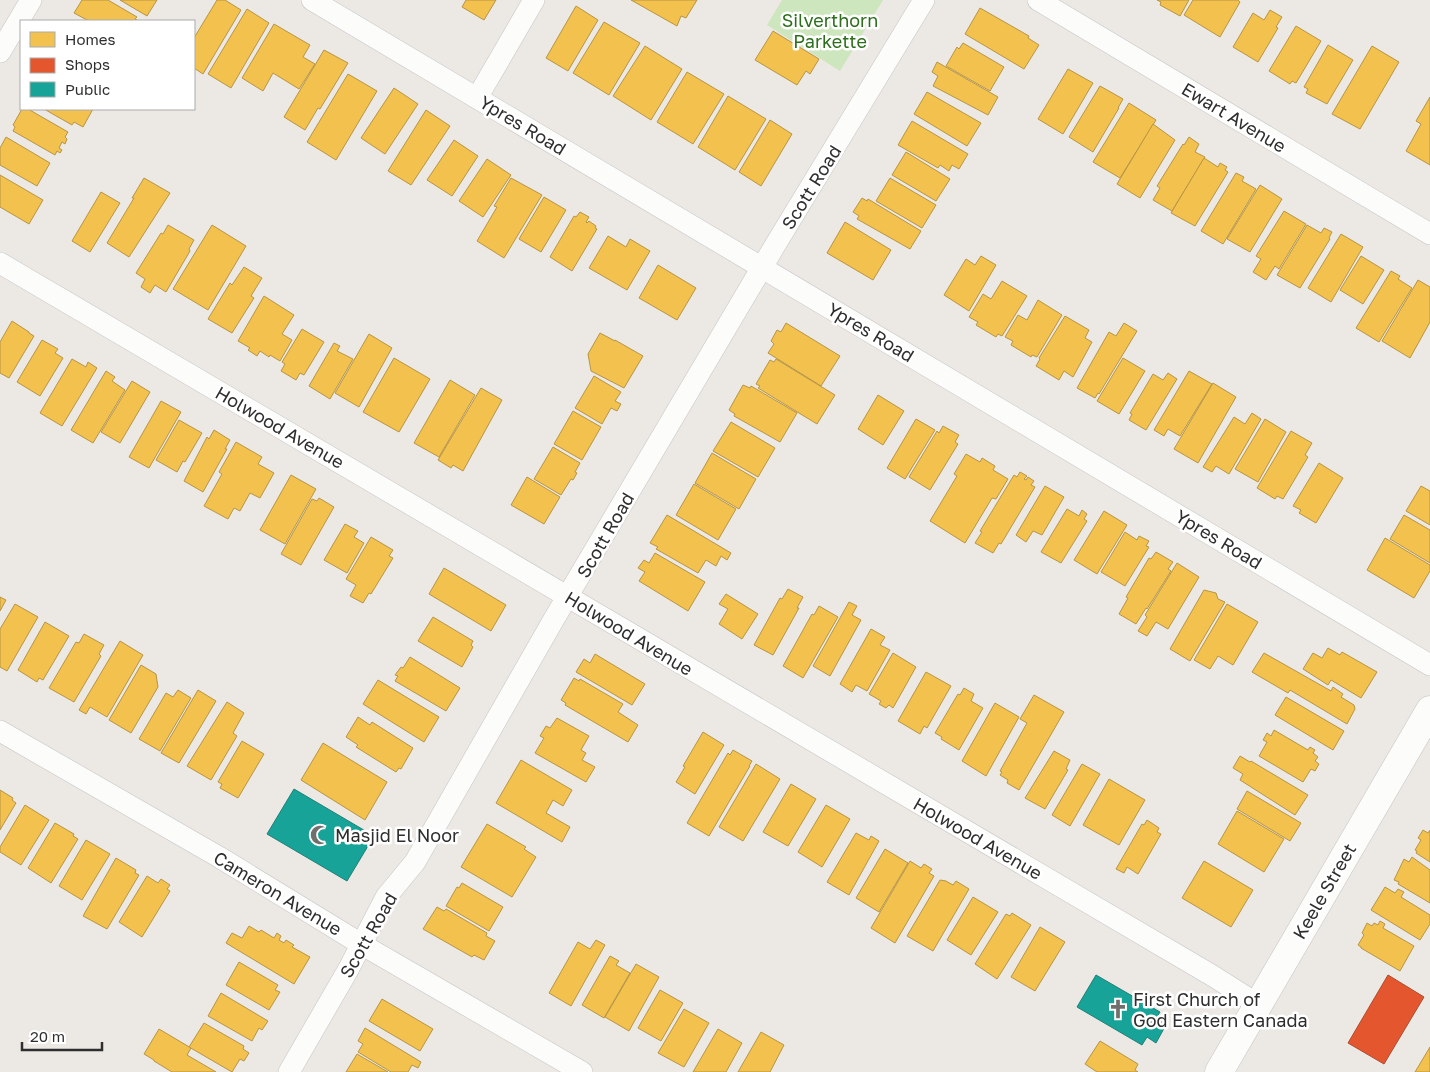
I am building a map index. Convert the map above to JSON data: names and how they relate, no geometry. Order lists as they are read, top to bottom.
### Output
{
  "streets": {
    "main road": ["Keele Street"],
    "street": [
      "Ewart Avenue",
      "Ypres Road",
      "Scott Road",
      "Holwood Avenue",
      "Cameron Avenue"
    ]
  },
  "crossings": [
    ["Ypres Road", "Scott Road"],
    ["Scott Road", "Holwood Avenue"],
    ["Scott Road", "Cameron Avenue"],
    ["Holwood Avenue", "Keele Street"]
  ],
  "parks": ["Silverthorn Parkette"],
  "places": {
    "mosque": ["Masjid El Noor"],
    "church": ["First Church of God Eastern Canada"]
  },
  "legend": ["Homes", "Shops", "Public"],
  "scale_bar": "20 m"
}
